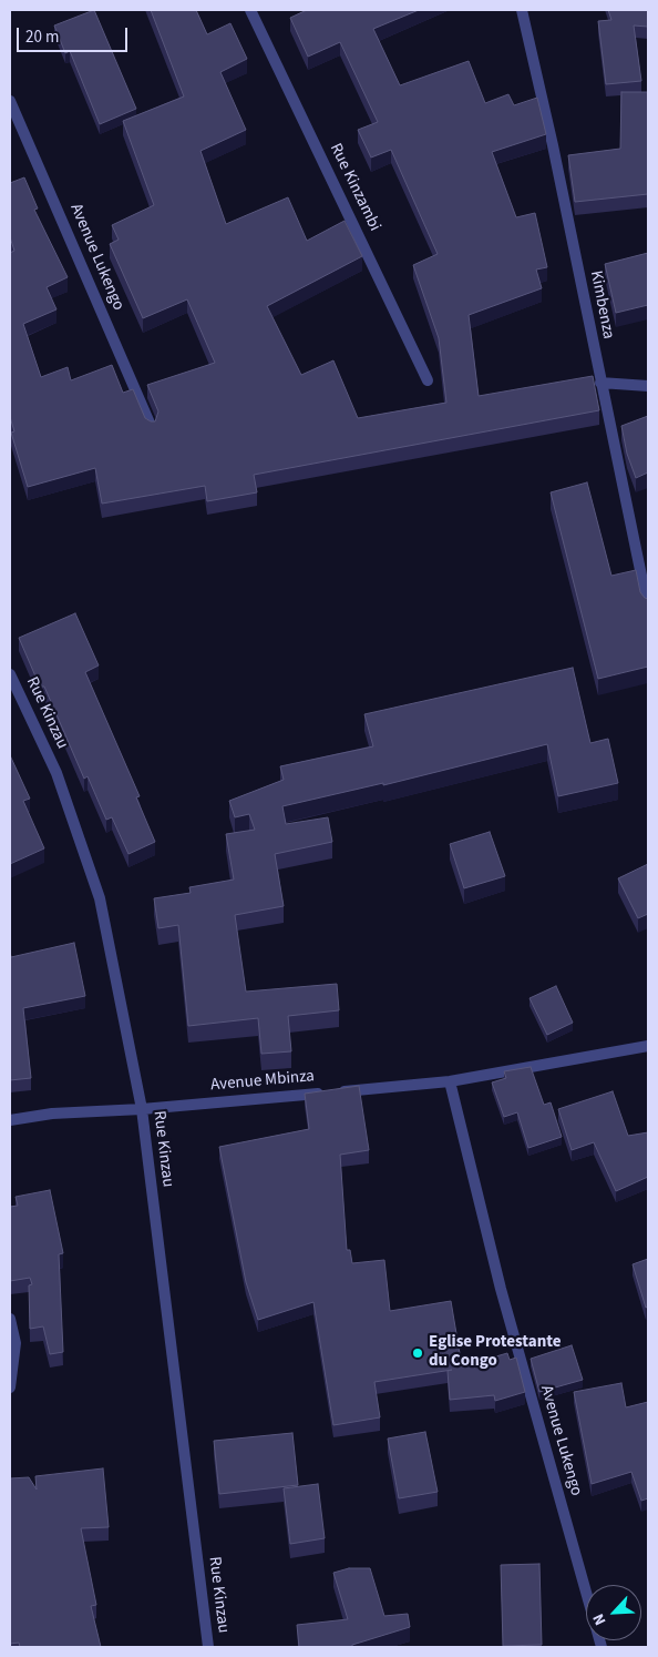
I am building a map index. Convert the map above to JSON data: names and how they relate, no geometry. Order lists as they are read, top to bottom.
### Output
{
  "streets": {
    "street": [
      "Rue Kinzambi",
      "Avenue Lukengo",
      "Kimbenza",
      "Rue Kinzau",
      "Avenue Mbinza"
    ]
  },
  "crossings": [
    ["Avenue Lukengo", "Avenue Mbinza"],
    ["Rue Kinzau", "Avenue Mbinza"]
  ],
  "places": ["Eglise Protestante du Congo"],
  "scale_bar": "20 m",
  "north": "bottom left"
}
